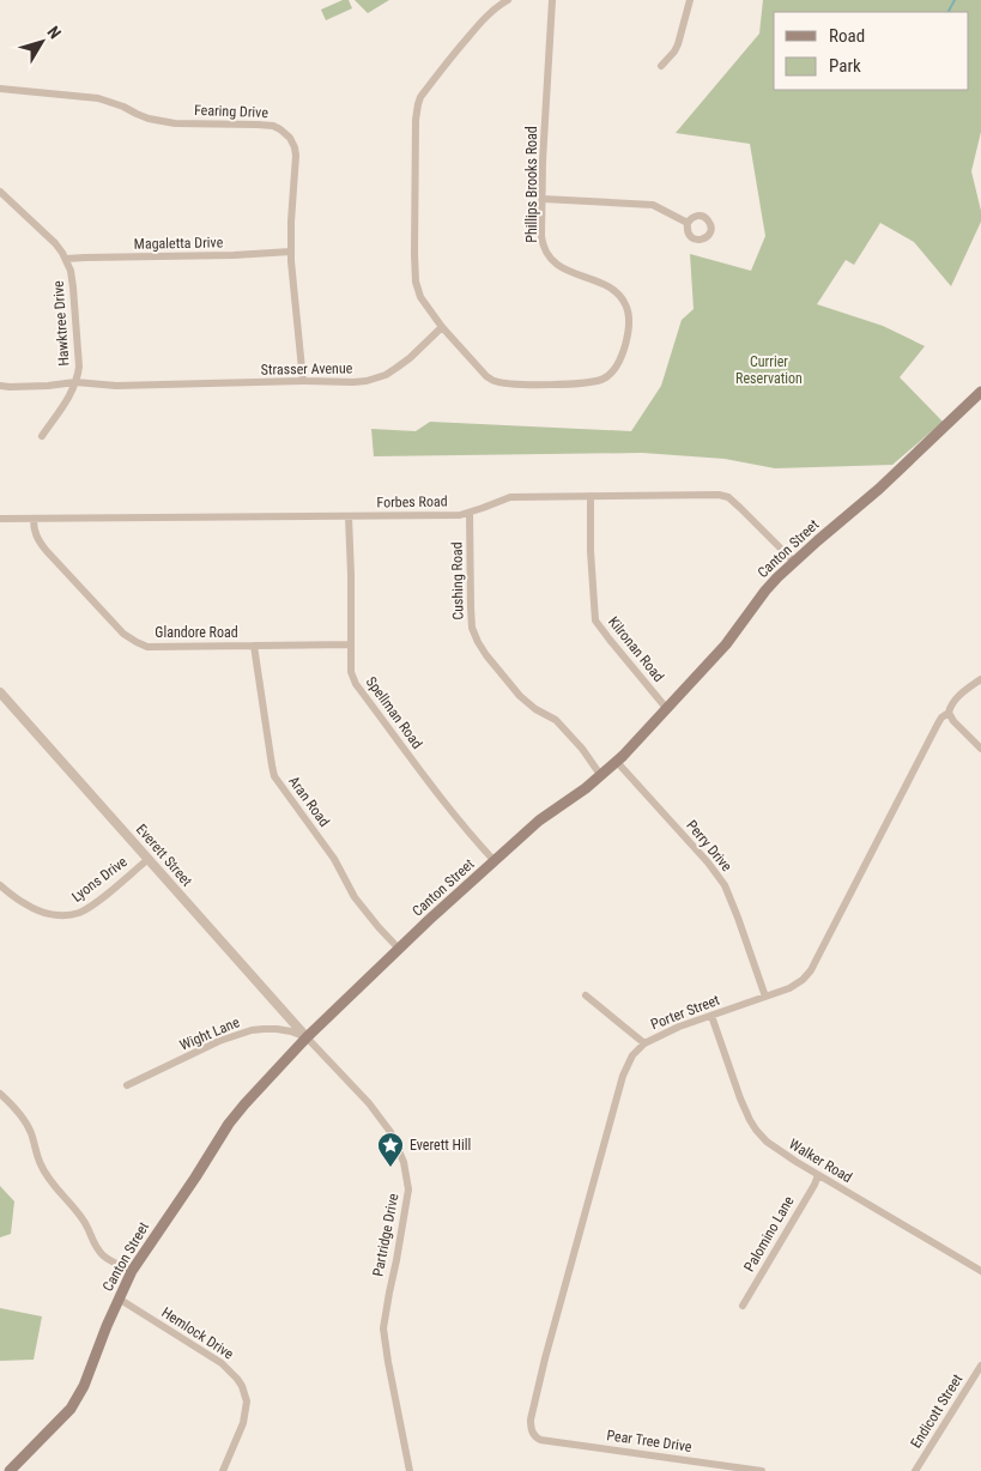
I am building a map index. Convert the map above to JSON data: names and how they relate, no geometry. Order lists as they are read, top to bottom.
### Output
{
  "streets": {
    "main road": ["Canton Street"],
    "street": [
      "Fearing Drive",
      "Phillips Brooks Road",
      "Magaletta Drive",
      "Hawktree Drive",
      "Strasser Avenue",
      "Forbes Road",
      "Cushing Road",
      "Glandore Road",
      "Kilronan Road",
      "Spellman Road",
      "Aran Road",
      "Perry Drive",
      "Everett Street",
      "Lyons Drive",
      "Porter Street",
      "Wight Lane",
      "Walker Road",
      "Palomino Lane",
      "Partridge Drive",
      "Hemlock Drive",
      "Endicott Street",
      "Pear Tree Drive"
    ]
  },
  "crossings": [
    ["Fearing Drive", "Magaletta Drive"],
    ["Fearing Drive", "Strasser Avenue"],
    ["Phillips Brooks Road", "Strasser Avenue"],
    ["Magaletta Drive", "Hawktree Drive"],
    ["Hawktree Drive", "Strasser Avenue"],
    ["Forbes Road", "Canton Street"],
    ["Forbes Road", "Cushing Road"],
    ["Forbes Road", "Glandore Road"],
    ["Forbes Road", "Kilronan Road"],
    ["Forbes Road", "Spellman Road"],
    ["Canton Street", "Cushing Road"],
    ["Canton Street", "Kilronan Road"],
    ["Canton Street", "Spellman Road"],
    ["Canton Street", "Aran Road"],
    ["Canton Street", "Perry Drive"],
    ["Canton Street", "Everett Street"],
    ["Canton Street", "Wight Lane"],
    ["Canton Street", "Partridge Drive"],
    ["Canton Street", "Hemlock Drive"],
    ["Glandore Road", "Spellman Road"],
    ["Glandore Road", "Aran Road"],
    ["Perry Drive", "Porter Street"],
    ["Everett Street", "Lyons Drive"],
    ["Everett Street", "Wight Lane"],
    ["Everett Street", "Partridge Drive"],
    ["Porter Street", "Walker Road"],
    ["Porter Street", "Pear Tree Drive"],
    ["Wight Lane", "Partridge Drive"],
    ["Walker Road", "Palomino Lane"]
  ],
  "parks": ["Currier Reservation"],
  "places": {
    "place": ["Everett Hill"]
  },
  "legend": ["Road", "Park"],
  "north": "top right"
}
